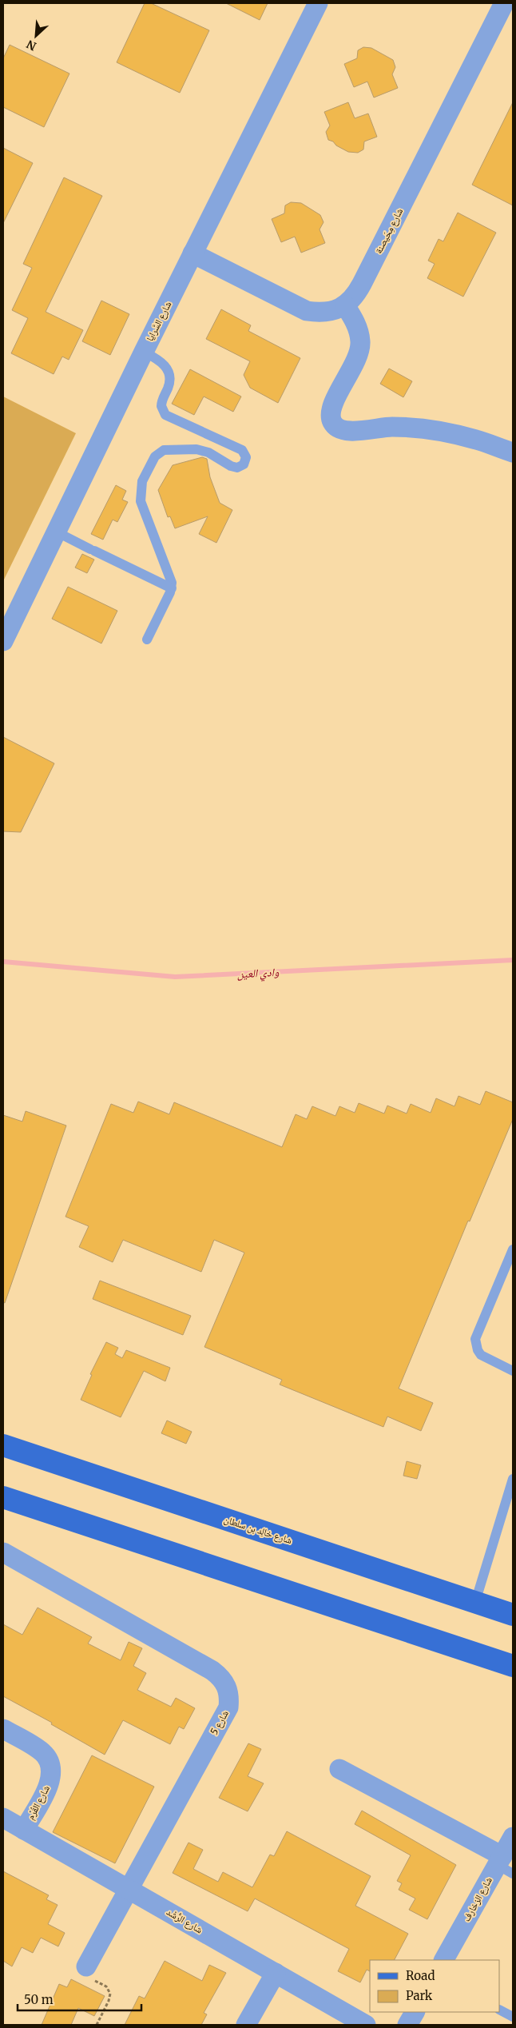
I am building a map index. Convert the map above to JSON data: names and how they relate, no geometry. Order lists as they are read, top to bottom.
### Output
{
  "streets": {
    "main road": ["شارع خالِد بن سلطان"],
    "street": [
      "شارع مِحَيصنة",
      "شارع السَّرايا",
      "شارع 5",
      "شارع القُرْم",
      "شارع الزخارف",
      "شارع الرُّشْد"
    ]
  },
  "crossings": [
    ["شارع مِحَيصنة", "شارع السَّرايا"],
    ["شارع 5", "شارع الرُّشْد"],
    ["شارع القُرْم", "شارع الرُّشْد"]
  ],
  "water": ["وادي العين"],
  "legend": ["Road", "Park"],
  "scale_bar": "50 m",
  "north": "bottom left"
}
